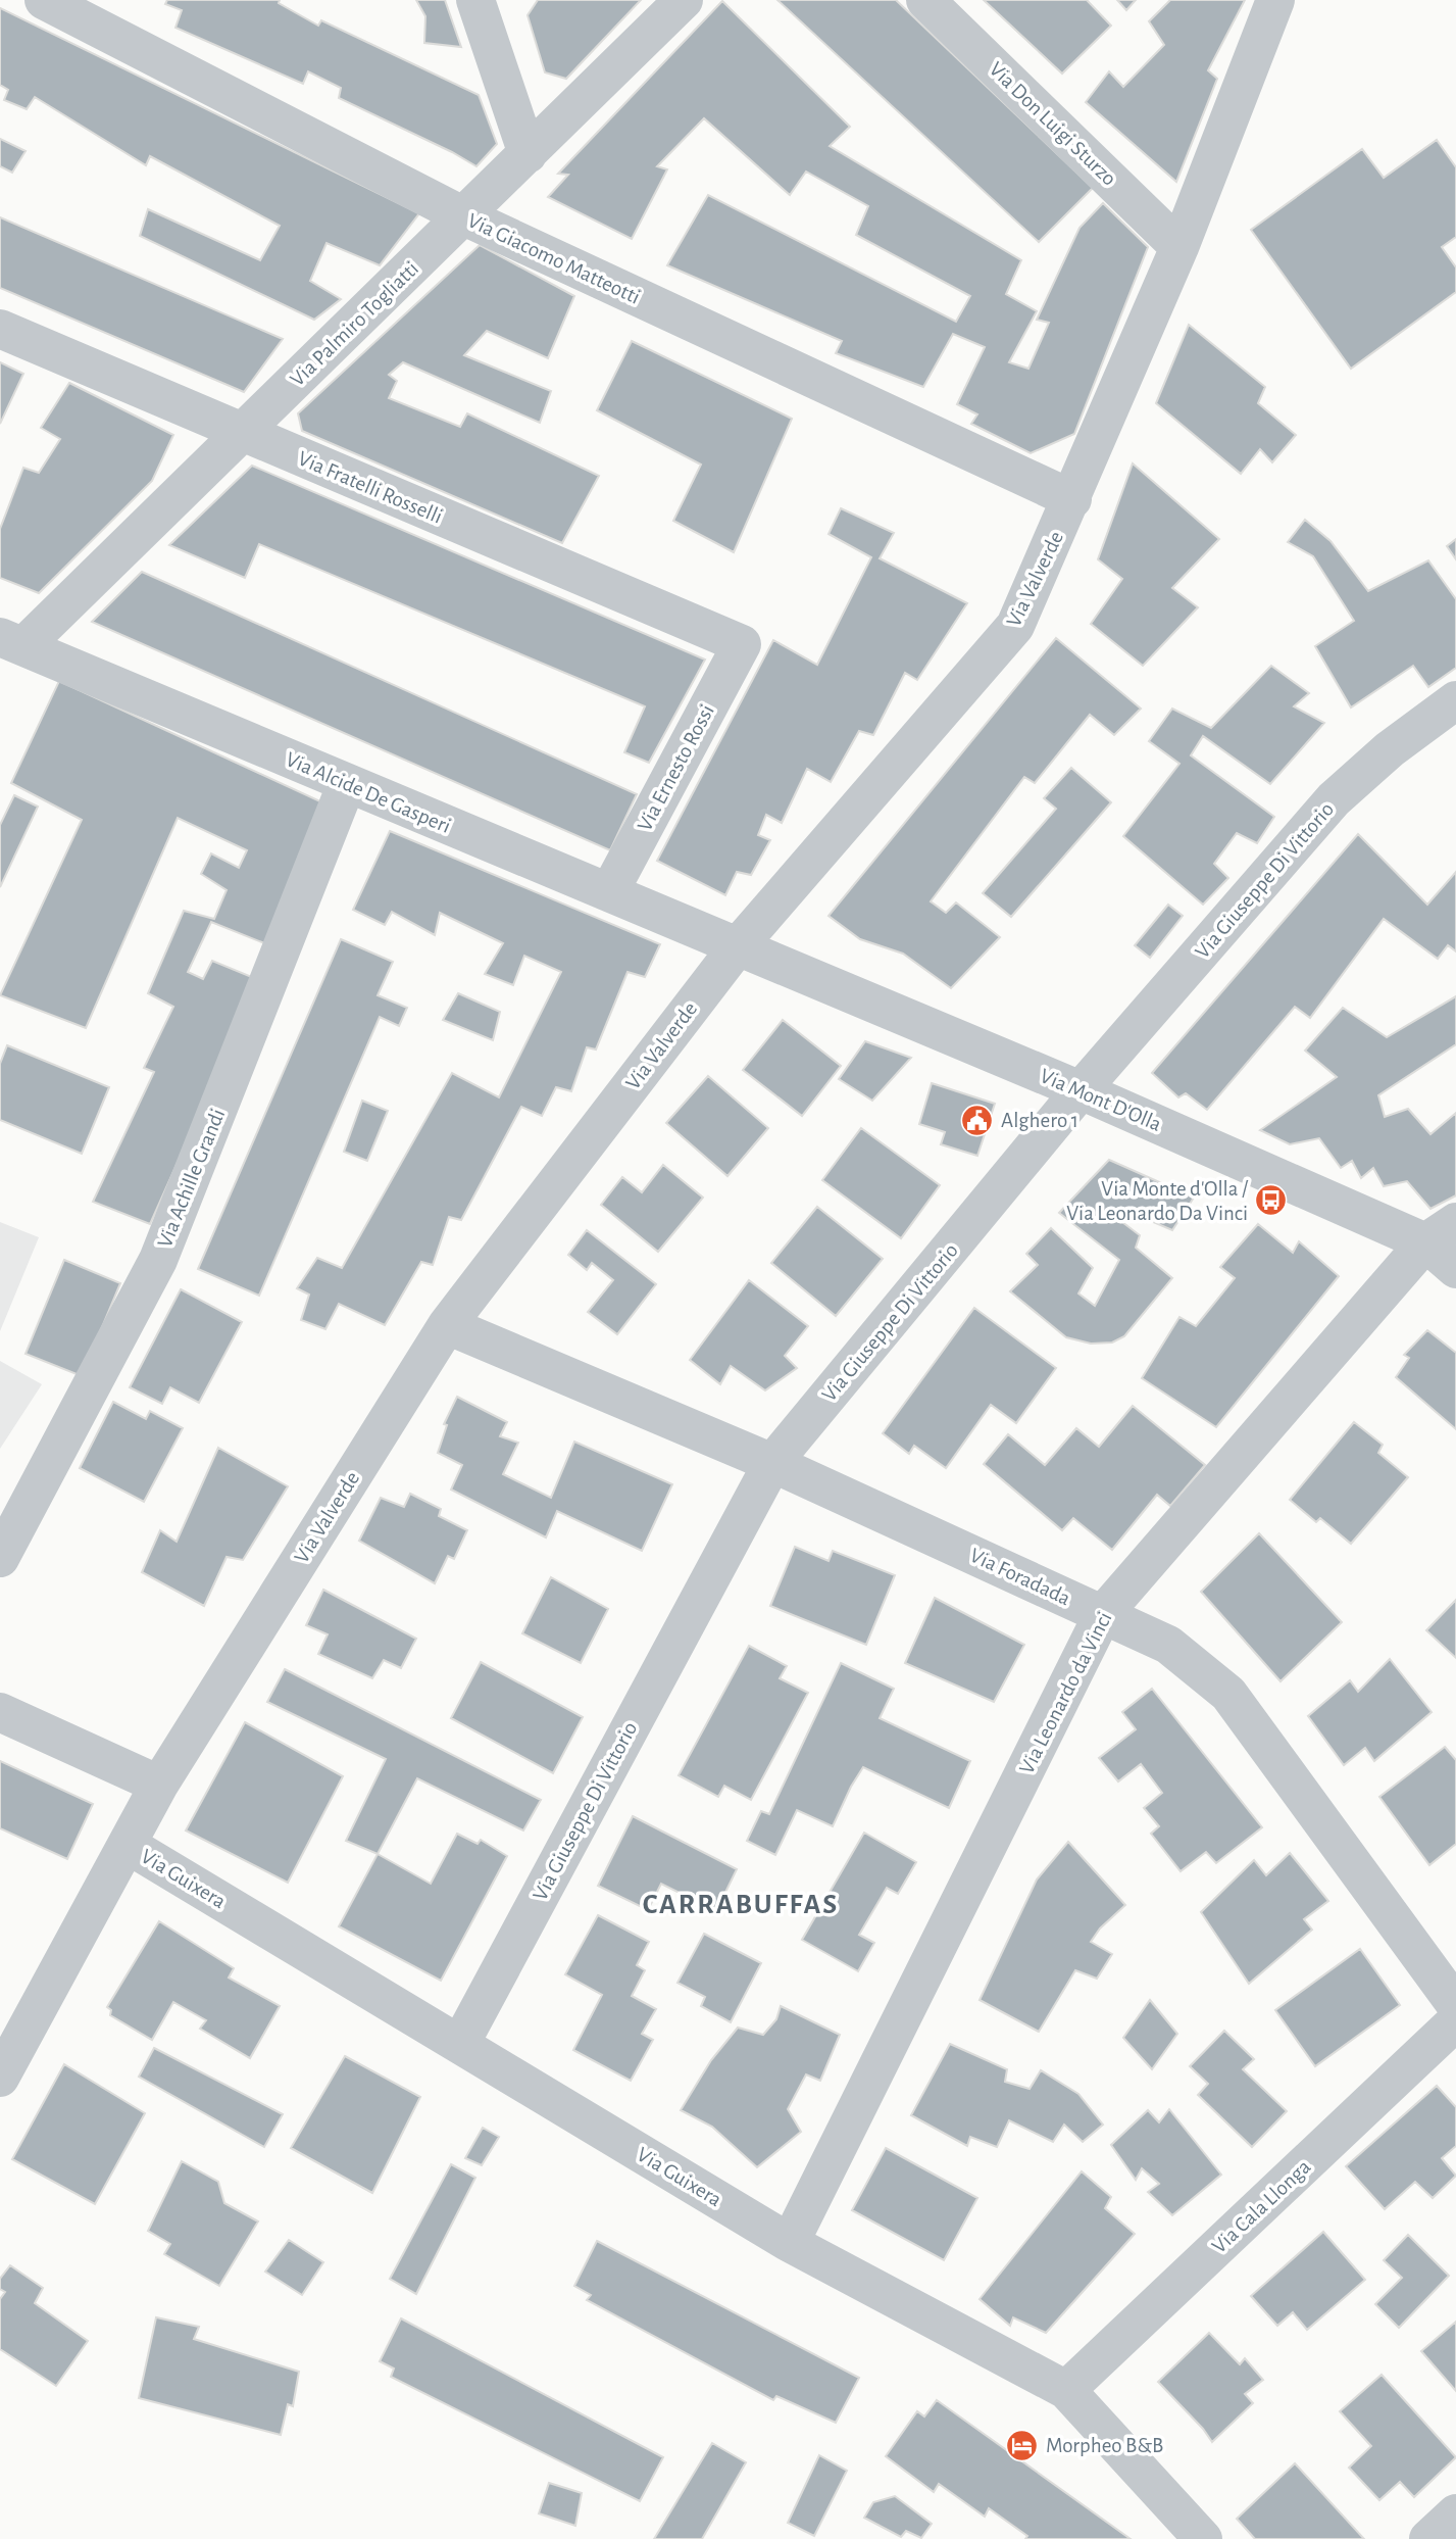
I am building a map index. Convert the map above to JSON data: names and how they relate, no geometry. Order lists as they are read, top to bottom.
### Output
{
  "streets": {
    "street": [
      "Via Don Luigi Sturzo",
      "Via Giacomo Matteotti",
      "Via Palmiro Togliatti",
      "Via Fratelli Rosselli",
      "Via Valverde",
      "Via Ernesto Rossi",
      "Via Alcide De Gasperi",
      "Via Giuseppe Di Vittorio",
      "Via Mont D'Olla",
      "Via Achille Grandi",
      "Via Foradada",
      "Via Leonardo da Vinci",
      "Via Guixera",
      "Via Cala Llonga"
    ]
  },
  "crossings": [
    ["Via Don Luigi Sturzo", "Via Valverde"],
    ["Via Giacomo Matteotti", "Via Palmiro Togliatti"],
    ["Via Giacomo Matteotti", "Via Valverde"],
    ["Via Palmiro Togliatti", "Via Fratelli Rosselli"],
    ["Via Palmiro Togliatti", "Via Alcide De Gasperi"],
    ["Via Fratelli Rosselli", "Via Ernesto Rossi"],
    ["Via Valverde", "Via Alcide De Gasperi"],
    ["Via Valverde", "Via Mont D'Olla"],
    ["Via Valverde", "Via Foradada"],
    ["Via Valverde", "Via Guixera"],
    ["Via Ernesto Rossi", "Via Alcide De Gasperi"],
    ["Via Alcide De Gasperi", "Via Mont D'Olla"],
    ["Via Alcide De Gasperi", "Via Achille Grandi"],
    ["Via Giuseppe Di Vittorio", "Via Mont D'Olla"],
    ["Via Giuseppe Di Vittorio", "Via Foradada"],
    ["Via Giuseppe Di Vittorio", "Via Guixera"],
    ["Via Mont D'Olla", "Via Leonardo da Vinci"],
    ["Via Foradada", "Via Leonardo da Vinci"],
    ["Via Leonardo da Vinci", "Via Guixera"],
    ["Via Guixera", "Via Cala Llonga"]
  ],
  "districts": ["CARRABUFFAS"],
  "places": {
    "public building": ["Alghero 1"],
    "bus stop": ["Via Monte d'Olla / Via Leonardo Da Vinci"],
    "hotel": ["Morpheo B&B"]
  }
}
